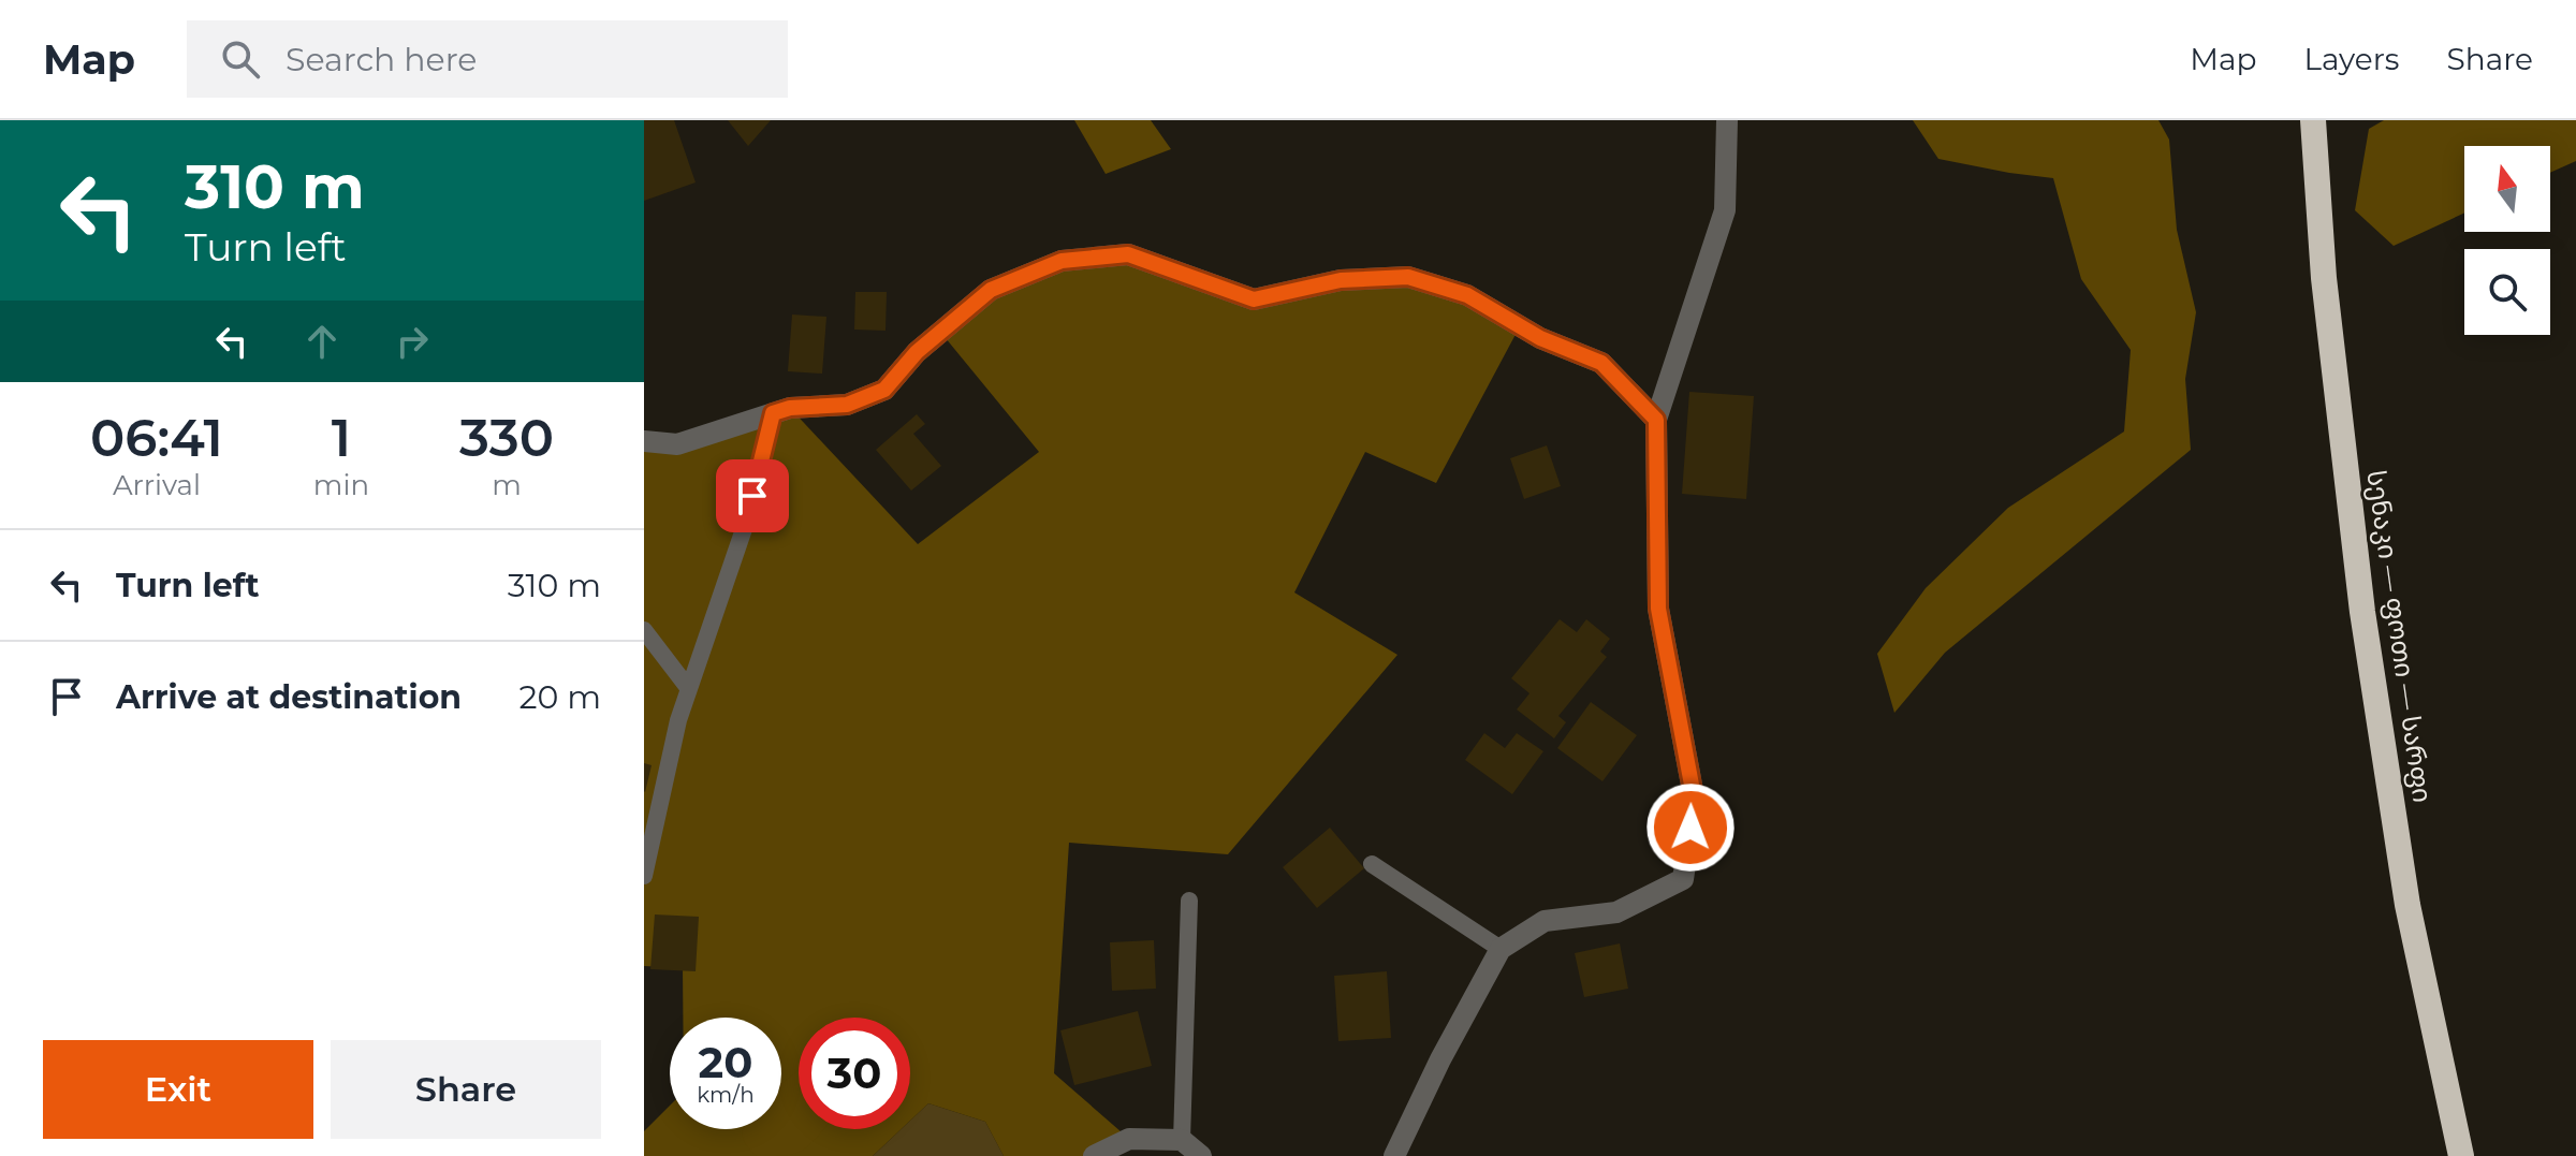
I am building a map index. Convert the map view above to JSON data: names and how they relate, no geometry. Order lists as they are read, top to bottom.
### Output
{
  "streets": {
    "highway": ["სენაკი — ფოთი — სარფი"]
  },
  "north": "top",
  "page": {
    "header": "Map",
    "search": "Search here",
    "nav": ["Map", "Layers", "Share"],
    "turn": ["310 m", "Turn left"],
    "eta": [
      "06:41",
      "Arrival",
      "1",
      "min",
      "330",
      "m"
    ],
    "list": [
      {
        "name": "Turn left",
        "value": "310 m"
      },
      {
        "name": "Arrive at destination",
        "value": "20 m"
      }
    ],
    "speed": "20 km/h",
    "limit": "30",
    "buttons": ["Exit", "Share"]
  }
}
